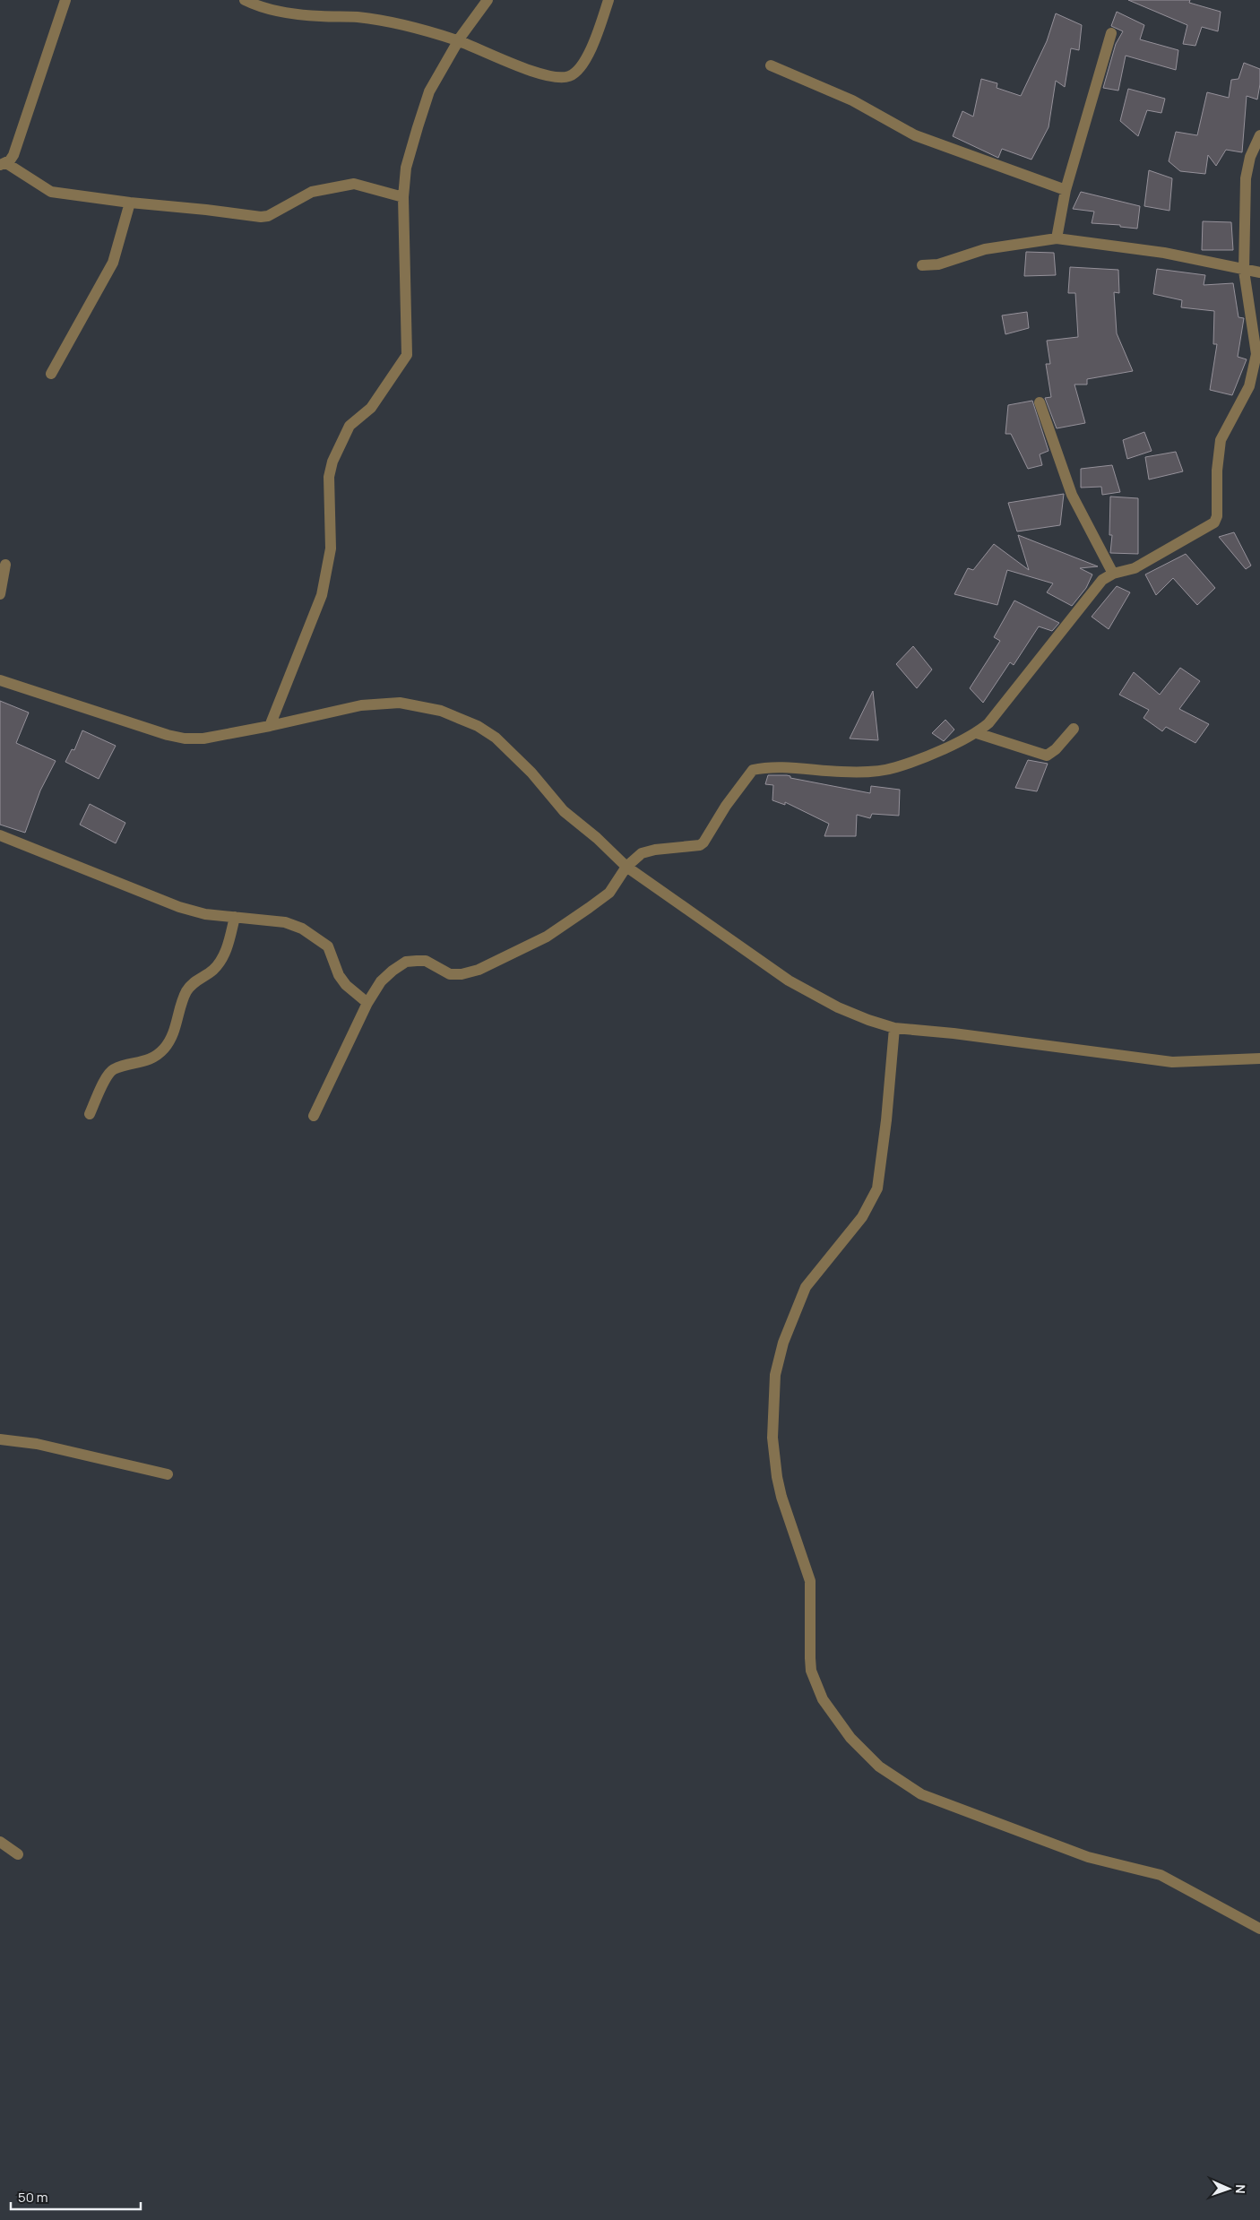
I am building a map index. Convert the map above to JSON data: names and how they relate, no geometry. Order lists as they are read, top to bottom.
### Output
{
  "scale_bar": "50 m",
  "north": "right"
}
